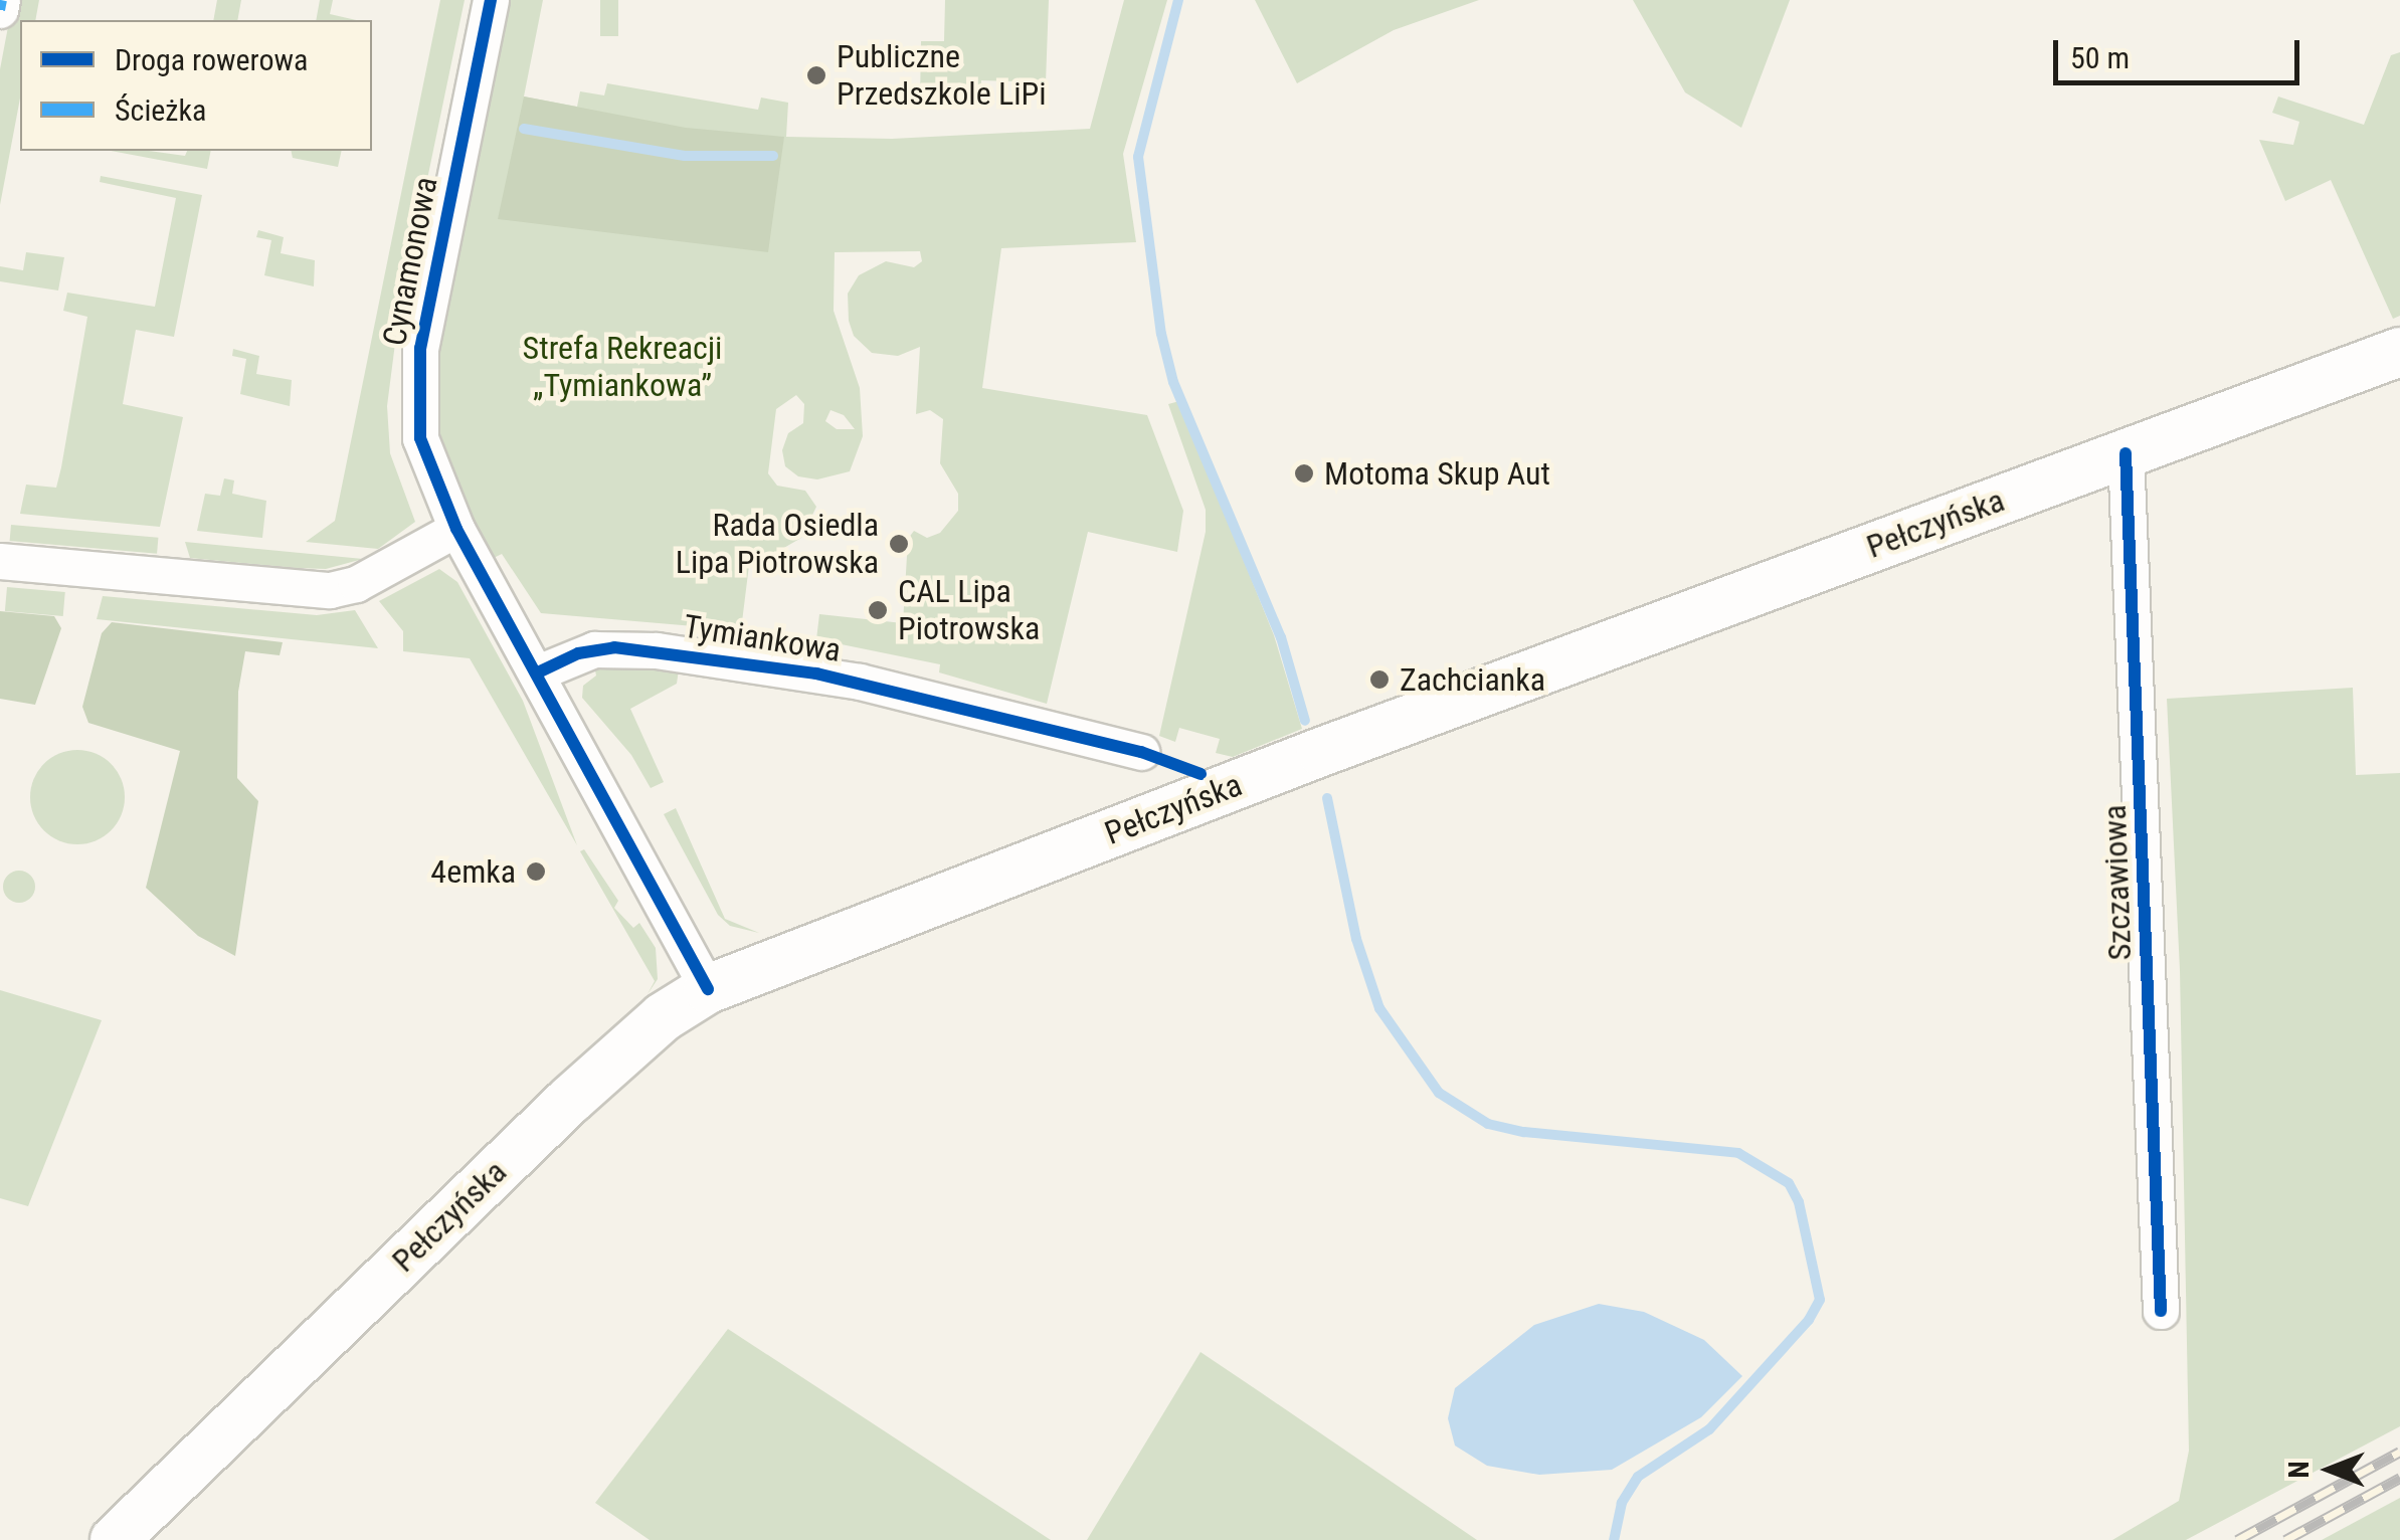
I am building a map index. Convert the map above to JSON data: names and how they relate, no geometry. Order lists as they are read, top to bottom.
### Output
{
  "streets": {
    "main road": ["Pełczyńska"],
    "street": ["Cynamonowa", "Tymiankowa", "Szczawiowa"]
  },
  "crossings": [
    ["Pełczyńska", "Szczawiowa"]
  ],
  "parks": ["Strefa Rekreacji „Tymiankowa”"],
  "places": [
    "Publiczne Przedszkole LiPi",
    "Motoma Skup Aut",
    "Rada Osiedla Lipa Piotrowska",
    "CAL Lipa Piotrowska",
    "Zachcianka",
    "4emka"
  ],
  "legend": ["Droga rowerowa", "Ścieżka"],
  "scale_bar": "50 m",
  "north": "left"
}
